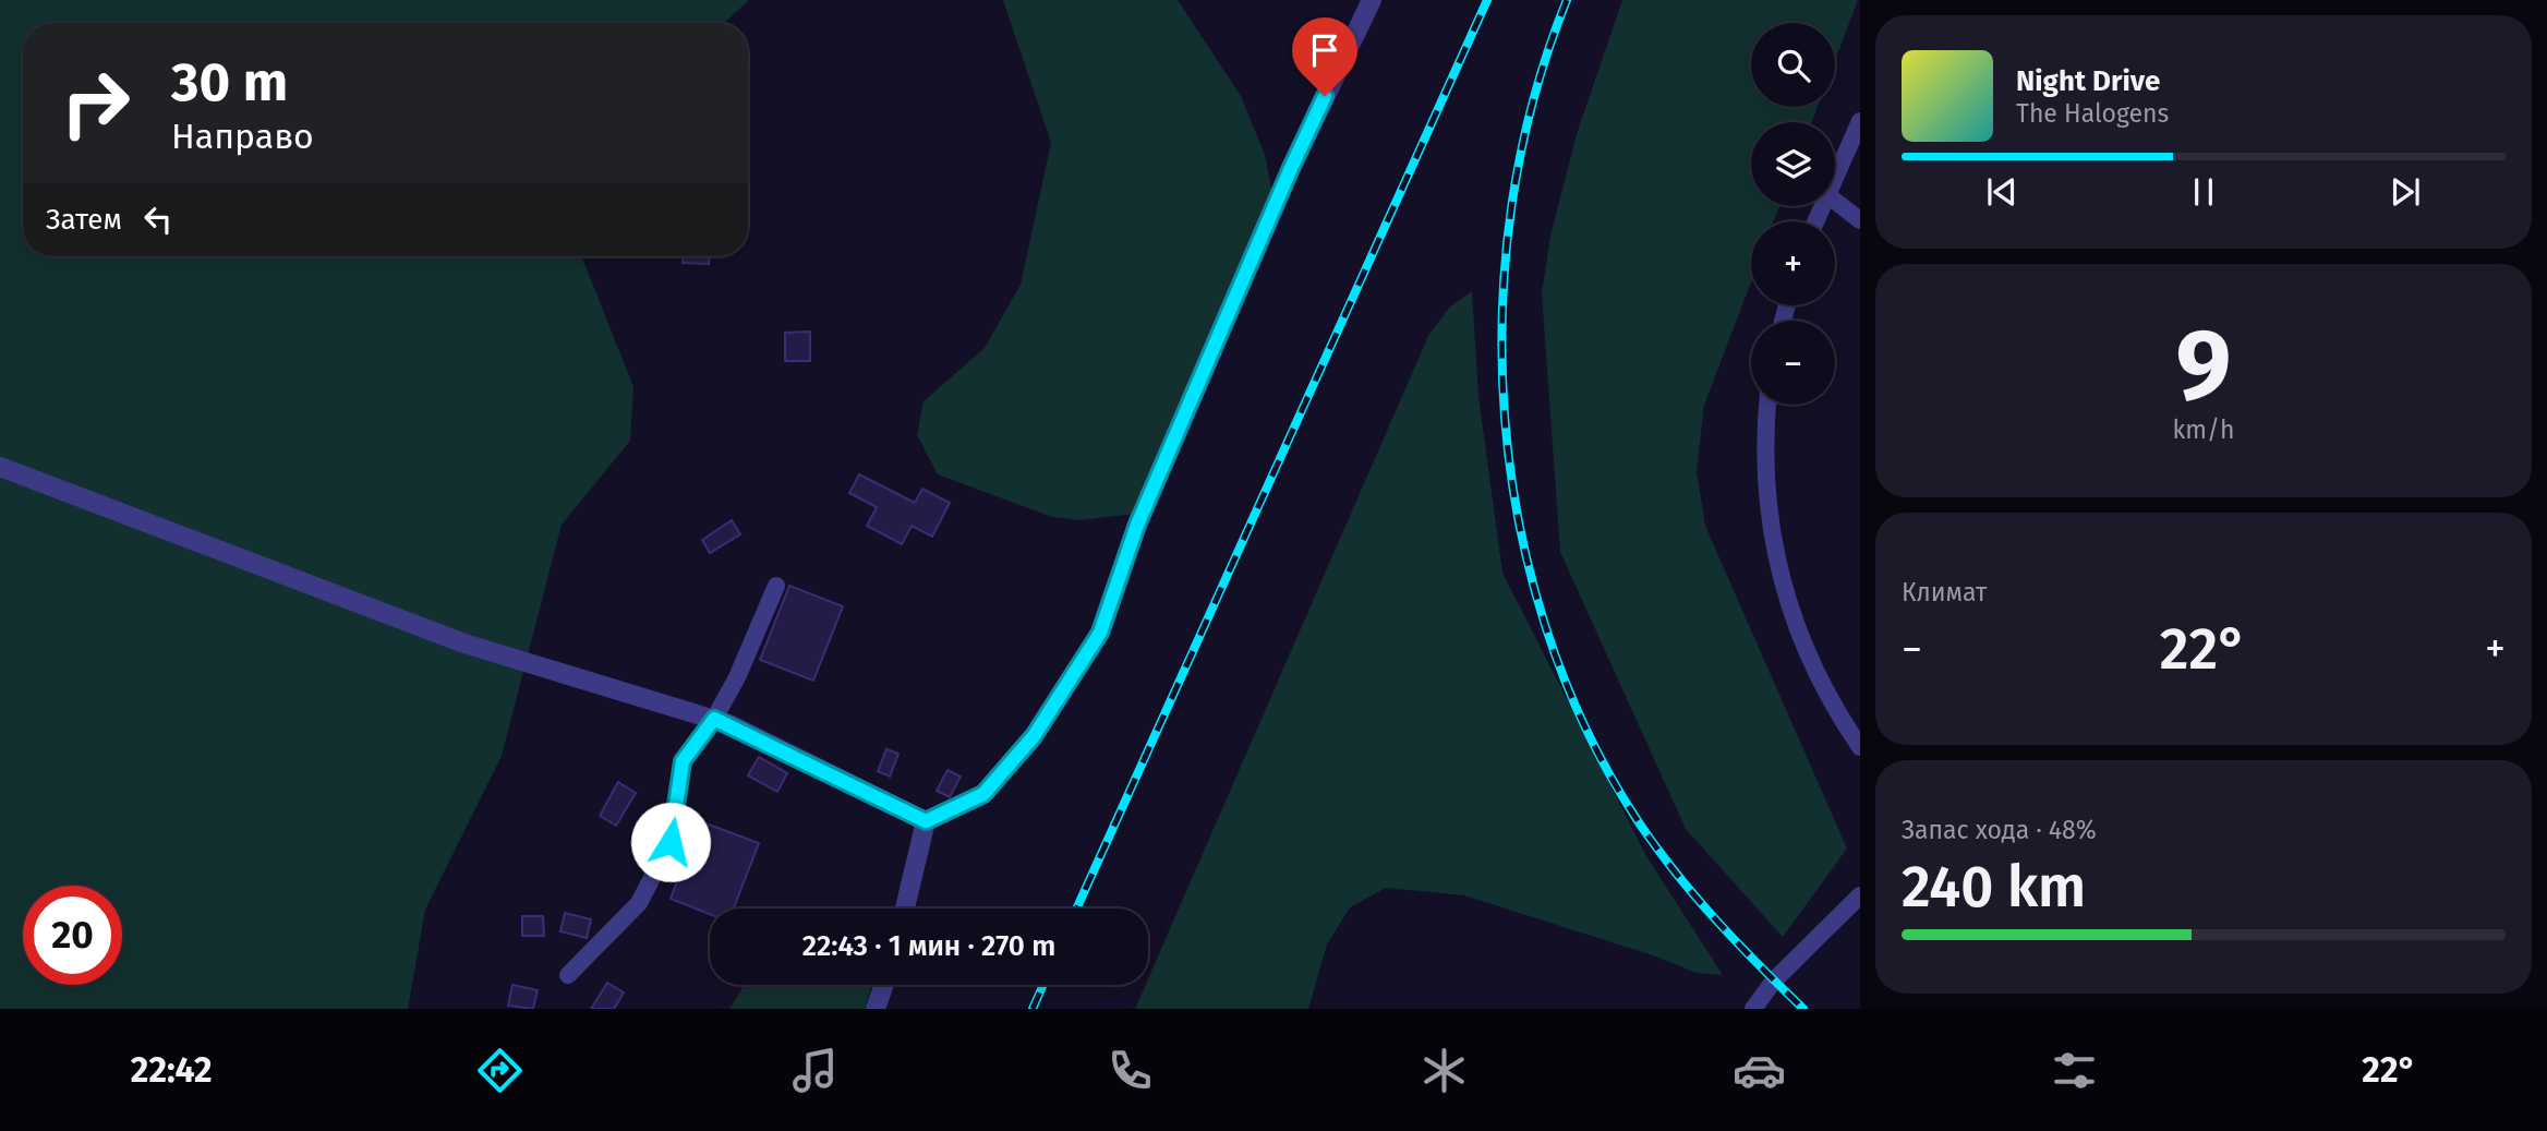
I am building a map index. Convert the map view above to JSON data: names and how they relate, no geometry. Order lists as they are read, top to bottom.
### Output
{
  "page": {
    "map_buttons": ["+", "−"],
    "turn": ["30 m", "Направо"],
    "song": ["Night Drive", "The Halogens"],
    "then": "Затем",
    "tile": [
      ["9", "km/h"],
      "Климат",
      ["Запас хода · 48%", "240 km"]
    ],
    "heat": ["−", "22°", "+"],
    "limit": "20",
    "trip": "22:43 · 1 мин · 270 m",
    "tabs": ["22:42", "22°"]
  }
}
